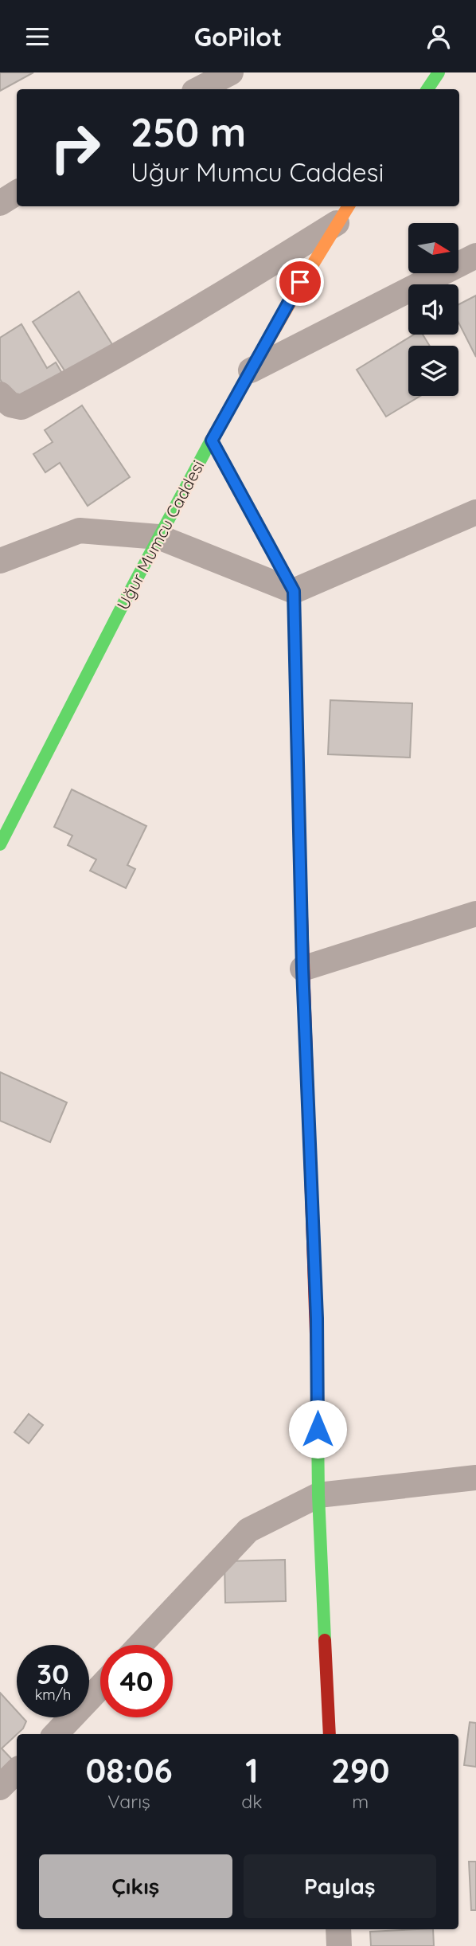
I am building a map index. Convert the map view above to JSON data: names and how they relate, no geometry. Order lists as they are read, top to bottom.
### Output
{
  "streets": {
    "street": ["Uğur Mumcu Caddesi"]
  },
  "north": "right",
  "page": {
    "header": "GoPilot",
    "turn": ["250 m", "Uğur Mumcu Caddesi"],
    "speed": "30 km/h",
    "limit": "40",
    "eta": [
      "08:06",
      "Varış",
      "1",
      "dk",
      "290",
      "m"
    ],
    "buttons": ["Çıkış", "Paylaş"]
  }
}
